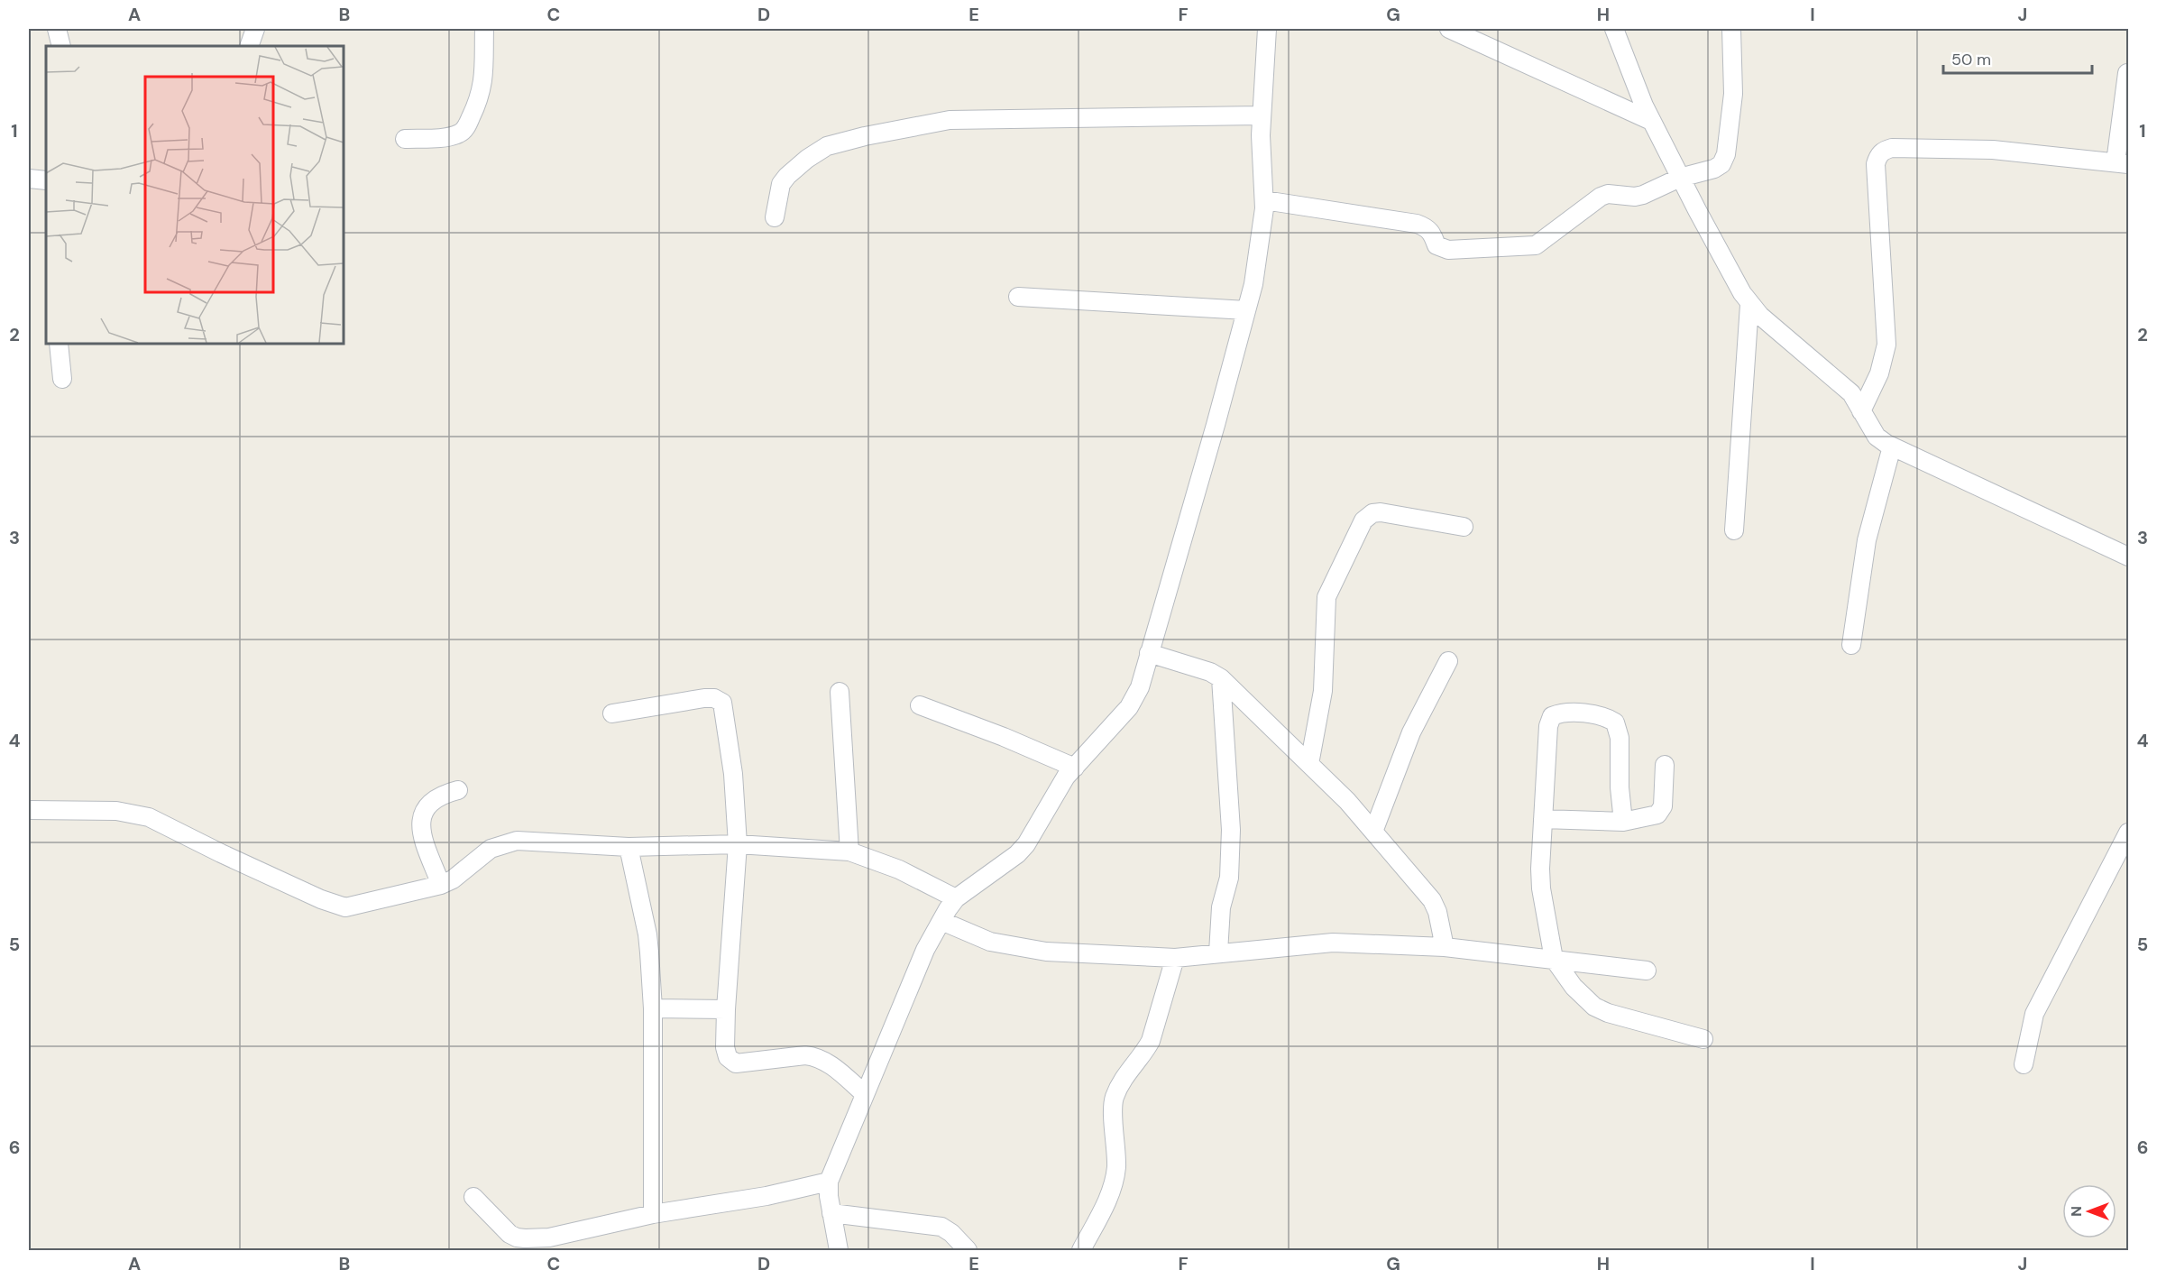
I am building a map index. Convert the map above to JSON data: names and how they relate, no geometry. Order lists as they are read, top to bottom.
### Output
{
  "scale_bar": "50 m",
  "north": "left",
  "grid": {
    "columns": [
      "A",
      "B",
      "C",
      "D",
      "E",
      "F",
      "G",
      "H",
      "I",
      "J"
    ],
    "rows": [
      "1",
      "2",
      "3",
      "4",
      "5",
      "6"
    ]
  }
}
